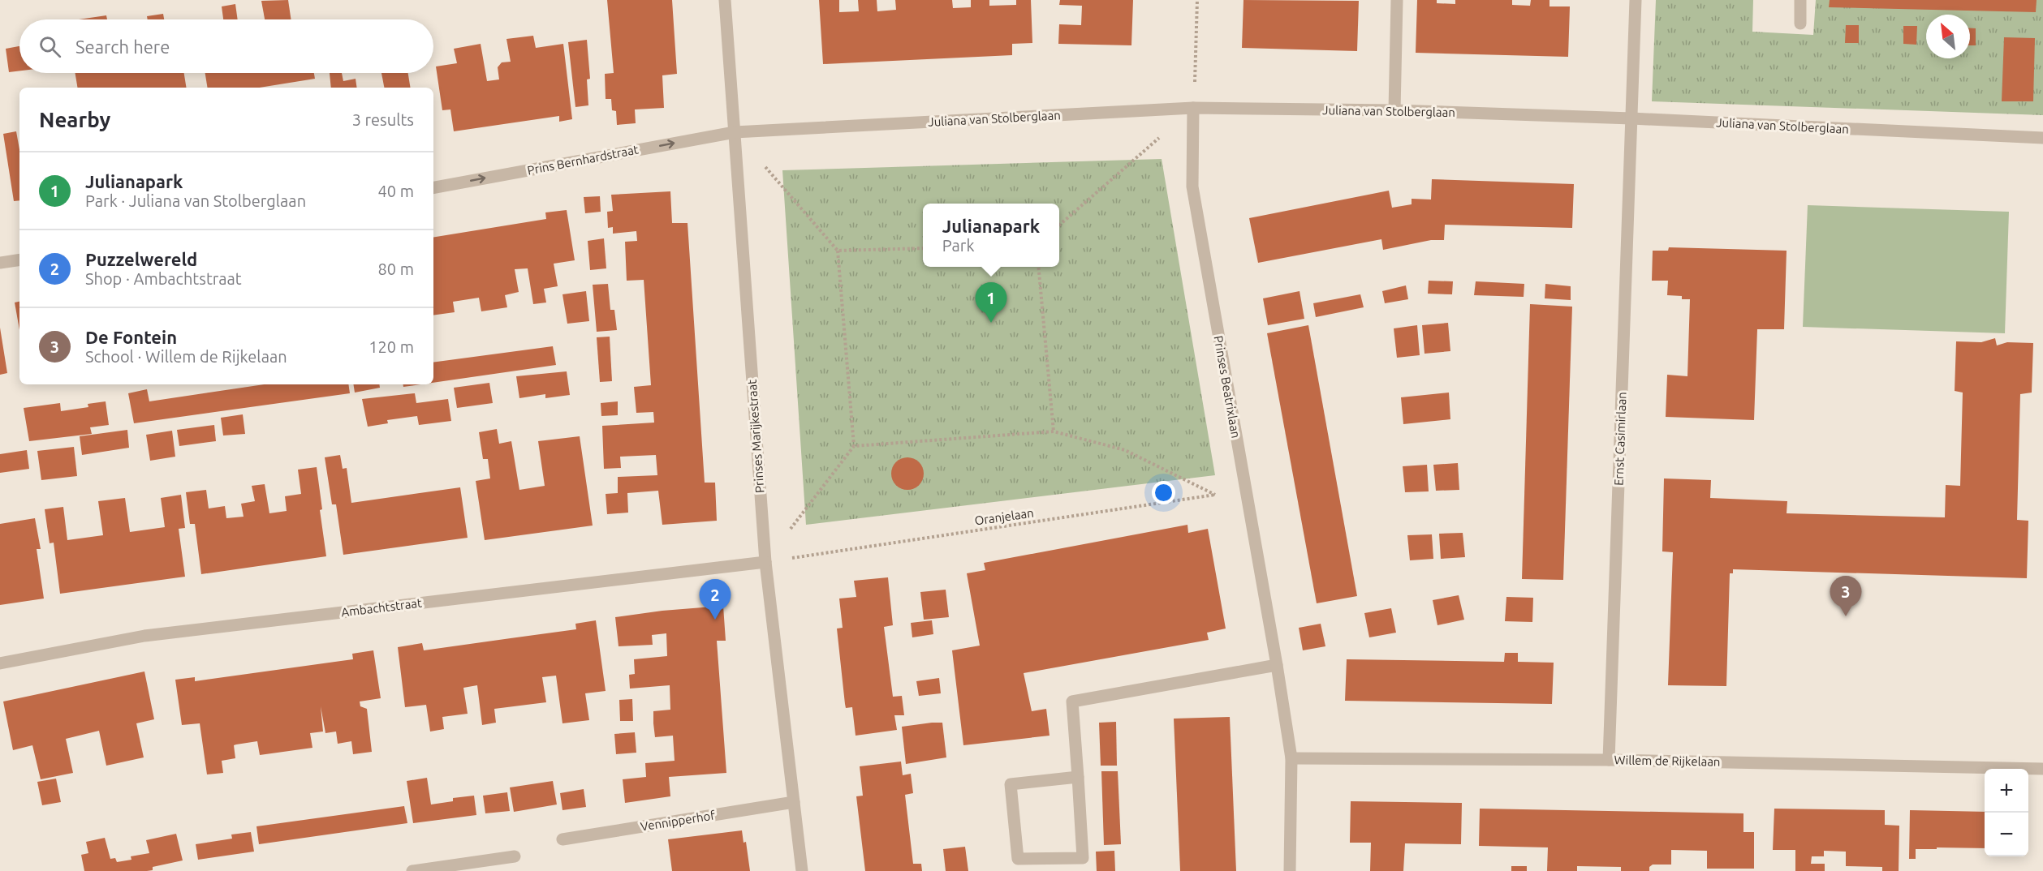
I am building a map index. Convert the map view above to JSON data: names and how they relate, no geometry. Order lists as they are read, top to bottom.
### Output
{
  "streets": {
    "street": [
      "Juliana van Stolberglaan",
      "Prins Bernhardstraat",
      "Prinses Beatrixlaan",
      "Prinses Marijkestraat",
      "Ernst Casimirlaan",
      "Ambachtstraat",
      "Willem de Rijkelaan",
      "Vennipperhof"
    ],
    "path": ["Oranjelaan"]
  },
  "crossings": [
    ["Juliana van Stolberglaan", "Prins Bernhardstraat"],
    ["Juliana van Stolberglaan", "Prinses Beatrixlaan"],
    ["Juliana van Stolberglaan", "Prinses Marijkestraat"],
    ["Juliana van Stolberglaan", "Ernst Casimirlaan"],
    ["Prins Bernhardstraat", "Prinses Marijkestraat"],
    ["Prinses Beatrixlaan", "Oranjelaan"],
    ["Prinses Beatrixlaan", "Willem de Rijkelaan"],
    ["Prinses Marijkestraat", "Oranjelaan"],
    ["Prinses Marijkestraat", "Ambachtstraat"],
    ["Prinses Marijkestraat", "Vennipperhof"],
    ["Ernst Casimirlaan", "Willem de Rijkelaan"],
    ["Oranjelaan", "Ambachtstraat"]
  ],
  "one_way": ["Prins Bernhardstraat"],
  "north": "top left",
  "page": {
    "search": "Search here",
    "heading": ["Nearby", "3 results"],
    "list": [
      {
        "mark": "1",
        "name": "Julianapark",
        "note": "Park · Juliana van Stolberglaan",
        "value": "40 m"
      },
      {
        "mark": "2",
        "name": "Puzzelwereld",
        "note": "Shop · Ambachtstraat",
        "value": "80 m"
      },
      {
        "mark": "3",
        "name": "De Fontein",
        "note": "School · Willem de Rijkelaan",
        "value": "120 m"
      }
    ],
    "popup": ["Julianapark", "Park"],
    "pins": ["1", "3", "2"],
    "map_buttons": ["+", "−"]
  }
}
